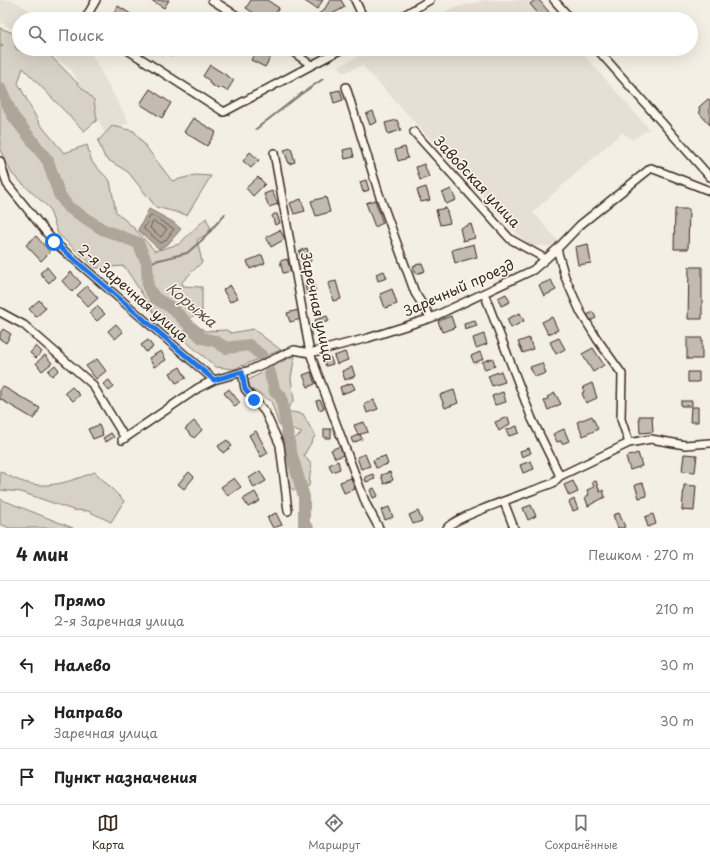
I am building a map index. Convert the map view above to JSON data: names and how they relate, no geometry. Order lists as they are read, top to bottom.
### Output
{
  "streets": {
    "street": [
      "Заводская улица",
      "Заречный проезд",
      "2-я Заречная улица",
      "Заречная улица"
    ]
  },
  "crossings": [
    ["Заводская улица", "Заречный проезд"],
    ["Заречный проезд", "2-я Заречная улица"],
    ["Заречный проезд", "Заречная улица"]
  ],
  "water": ["Корыжа"],
  "page": {
    "search": "Поиск",
    "heading": ["4 мин", "Пешком · 270 m"],
    "list": [
      ["Прямо", "2-я Заречная улица", "210 m"],
      ["Налево", "30 m"],
      ["Направо", "Заречная улица", "30 m"],
      "Пункт назначения"
    ],
    "nav": ["Карта", "Маршрут", "Сохранённые"]
  }
}
